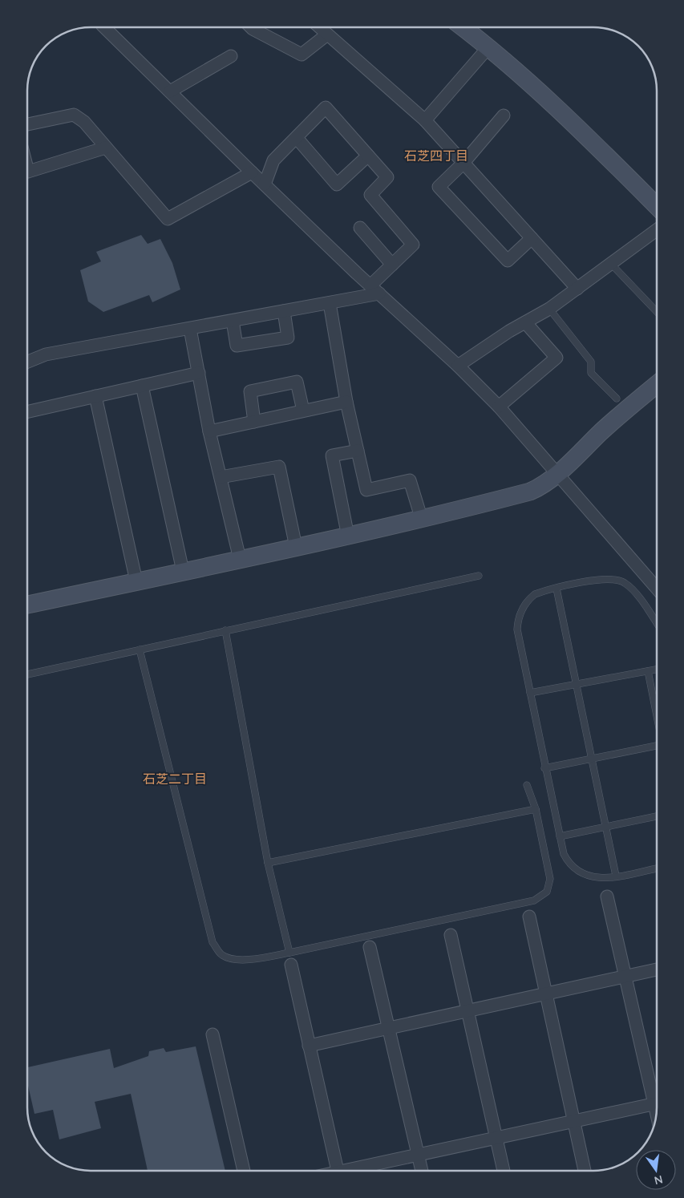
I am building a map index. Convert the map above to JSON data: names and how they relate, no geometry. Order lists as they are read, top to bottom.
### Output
{
  "districts": ["石芝四丁目", "石芝二丁目"],
  "north": "bottom"
}
